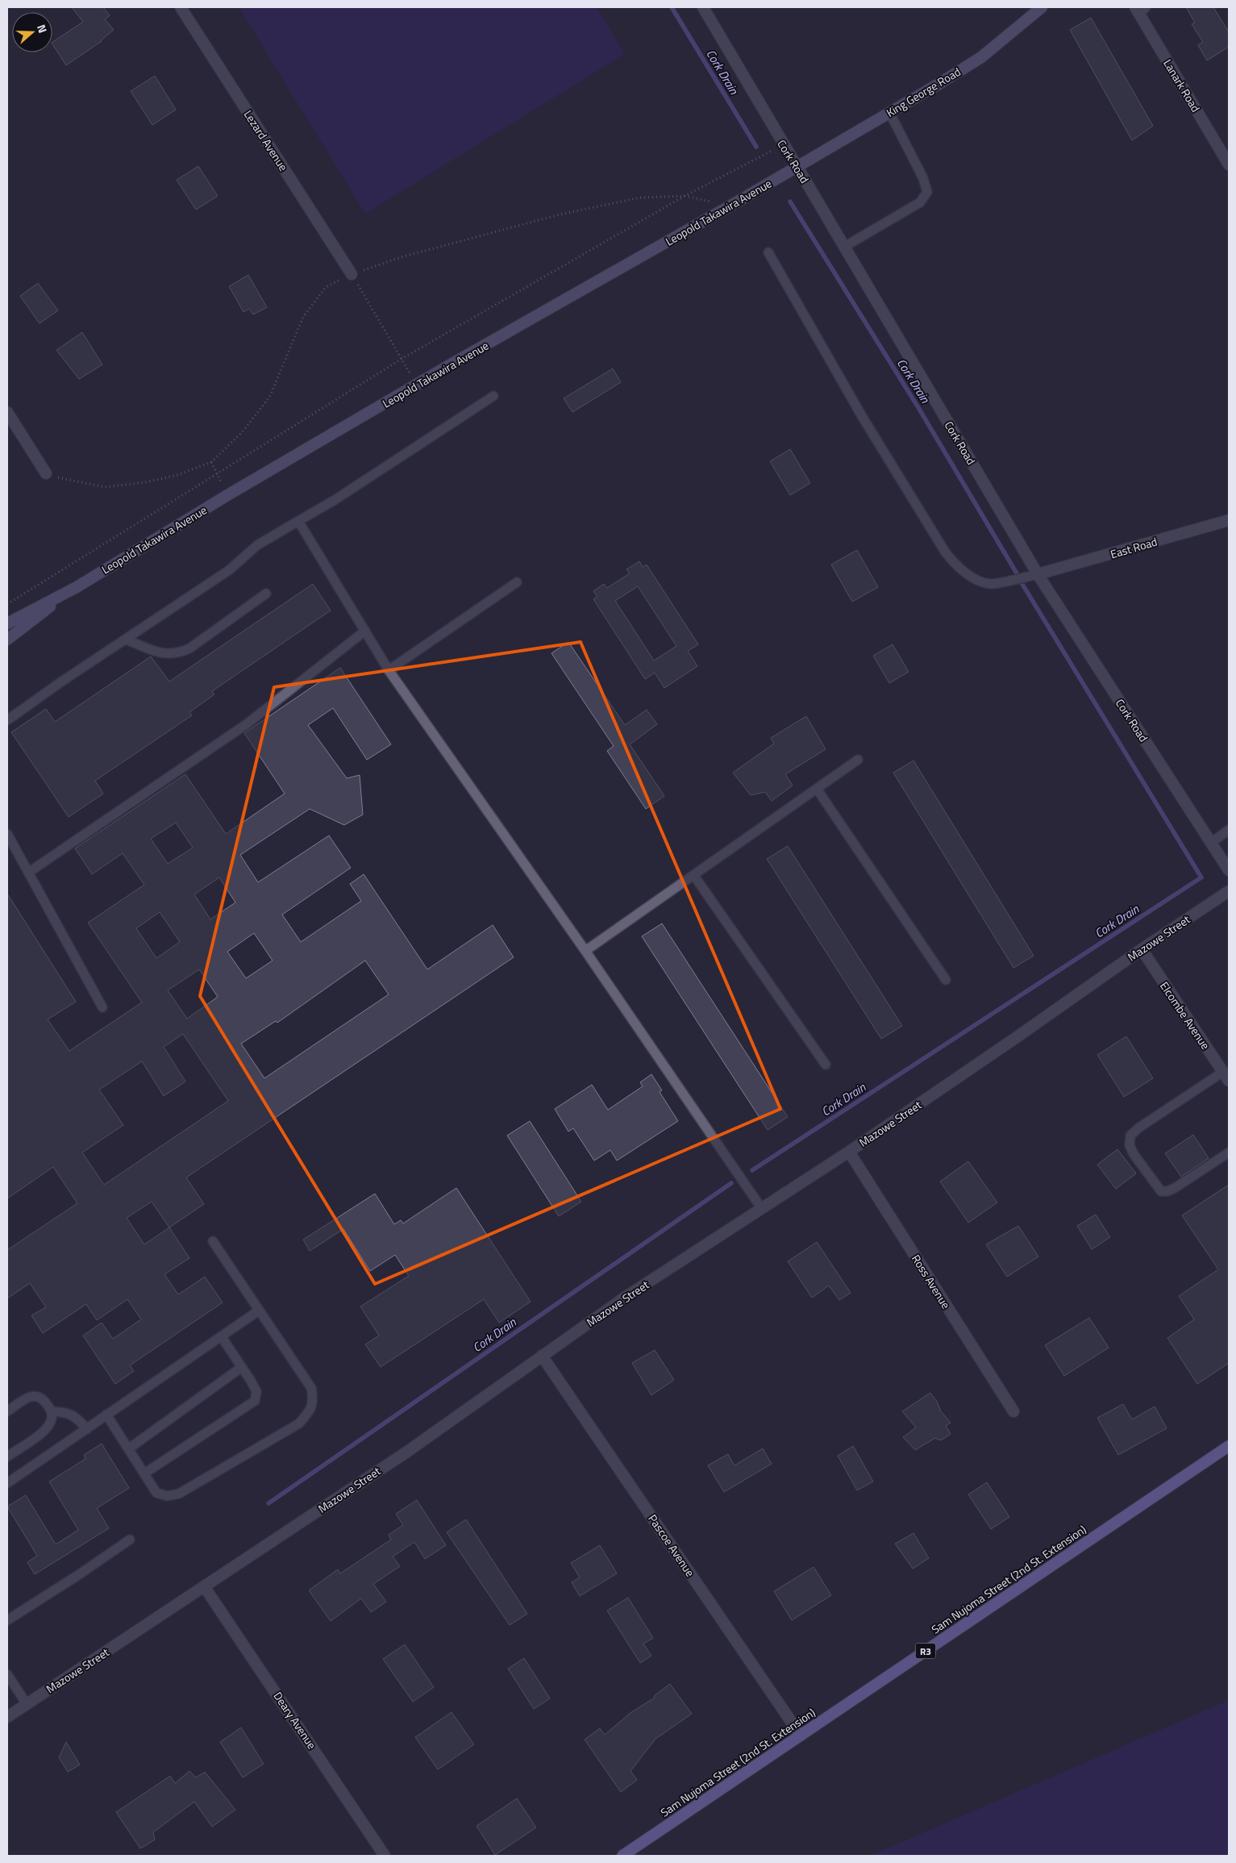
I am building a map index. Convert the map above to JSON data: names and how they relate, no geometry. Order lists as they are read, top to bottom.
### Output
{
  "streets": {
    "highway": ["Sam Nujoma Street (2nd St. Extension)", "R3"],
    "main road": ["King George Road", "Leopold Takawira Avenue"],
    "street": [
      "Lanark Road",
      "Lezard Avenue",
      "Cork Road",
      "East Road",
      "Mazowe Street",
      "Elcombe Avenue",
      "Ross Avenue",
      "Pascoe Avenue",
      "Deary Avenue"
    ]
  },
  "crossings": [
    ["King George Road", "Cork Road"],
    ["King George Road", "Leopold Takawira Avenue"],
    ["Cork Road", "Leopold Takawira Avenue"],
    ["Cork Road", "East Road"],
    ["Mazowe Street", "Elcombe Avenue"],
    ["Mazowe Street", "Ross Avenue"],
    ["Mazowe Street", "Pascoe Avenue"],
    ["Mazowe Street", "Deary Avenue"],
    ["Pascoe Avenue", "Sam Nujoma Street (2nd St. Extension)"]
  ],
  "water": ["Cork Drain"],
  "north": "right"
}
